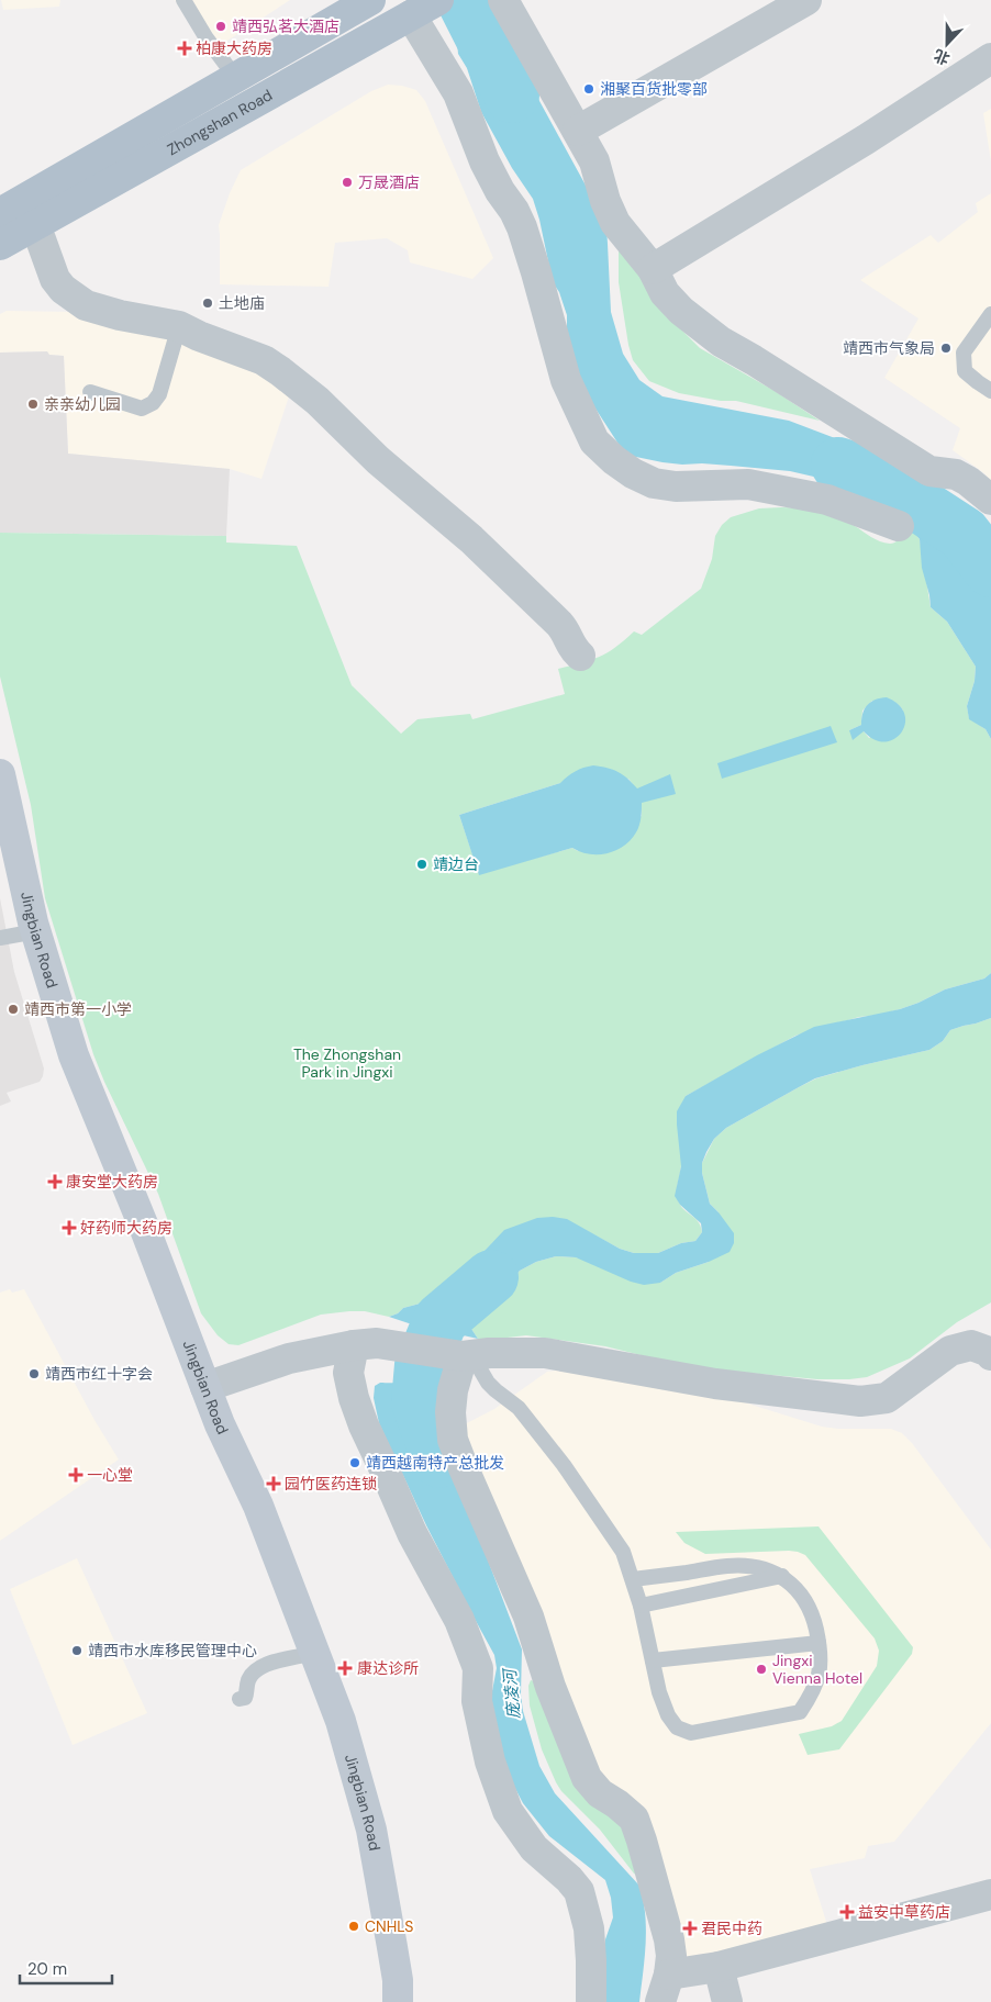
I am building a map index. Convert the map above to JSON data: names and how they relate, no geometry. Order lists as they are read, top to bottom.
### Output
{
  "streets": {
    "main road": ["Zhongshan Road", "Jingbian Road"]
  },
  "water": ["庞凌河"],
  "parks": ["The Zhongshan Park in Jingxi"],
  "places": {
    "other": [
      "靖西弘茗大酒店",
      "湘聚百货批零部",
      "万晟酒店",
      "土地庙",
      "靖西市气象局",
      "亲亲幼儿园",
      "靖边台",
      "靖西市第一小学",
      "靖西市红十字会",
      "靖西越南特产总批发",
      "靖西市水库移民管理中心",
      "Jingxi Vienna Hotel",
      "CNHLS"
    ],
    "health": [
      "柏康大药房",
      "康安堂大药房",
      "好药师大药房",
      "一心堂",
      "园竹医药连锁",
      "康达诊所",
      "益安中草药店",
      "君民中药"
    ]
  },
  "scale_bar": "20 m",
  "north": "bottom"
}
